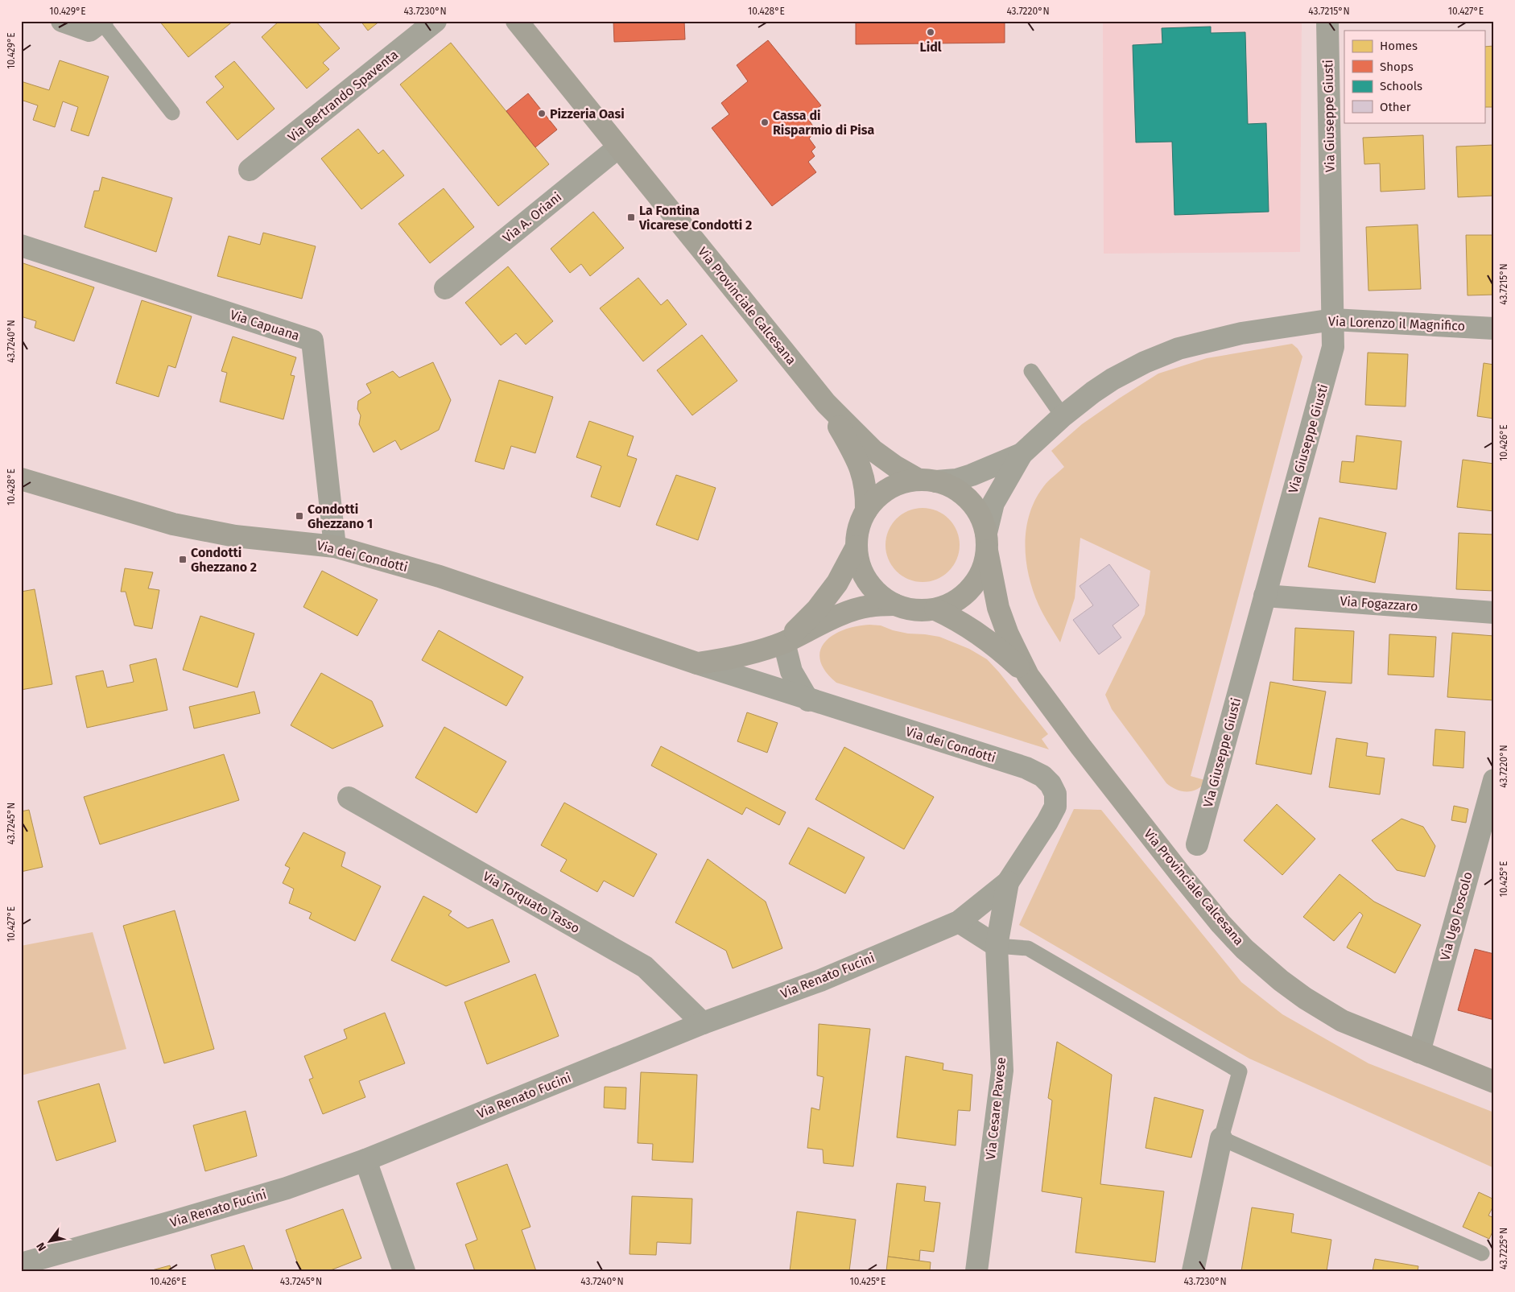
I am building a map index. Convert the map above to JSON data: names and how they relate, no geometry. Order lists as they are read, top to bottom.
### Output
{
  "streets": {
    "main road": ["Via Provinciale Calcesana", "Via dei Condotti"],
    "street": [
      "Via Bertrando Spaventa",
      "Via Giuseppe Giusti",
      "Via A. Oriani",
      "Via Lorenzo il Magnifico",
      "Via Capuana",
      "Via Fogazzaro",
      "Via Torquato Tasso",
      "Via Ugo Foscolo",
      "Via Renato Fucini",
      "Via Cesare Pavese"
    ]
  },
  "crossings": [
    ["Via Giuseppe Giusti", "Via Lorenzo il Magnifico"],
    ["Via Giuseppe Giusti", "Via Fogazzaro"],
    ["Via A. Oriani", "Via Provinciale Calcesana"],
    ["Via Provinciale Calcesana", "Via Lorenzo il Magnifico"],
    ["Via Provinciale Calcesana", "Via dei Condotti"],
    ["Via Provinciale Calcesana", "Via Ugo Foscolo"],
    ["Via Lorenzo il Magnifico", "Via dei Condotti"],
    ["Via Capuana", "Via dei Condotti"],
    ["Via dei Condotti", "Via Renato Fucini"],
    ["Via dei Condotti", "Via Cesare Pavese"],
    ["Via Torquato Tasso", "Via Renato Fucini"],
    ["Via Renato Fucini", "Via Cesare Pavese"]
  ],
  "places": {
    "other": ["Lidl", "Pizzeria Oasi", "Cassa di Risparmio di Pisa"],
    "transit": ["La Fontina Vicarese Condotti 2", "Condotti Ghezzano 1", "Condotti Ghezzano 2"]
  },
  "legend": [
    "Homes",
    "Shops",
    "Schools",
    "Other"
  ],
  "north": "bottom left",
  "coordinates": [
    "10.429°E",
    "43.7230°N",
    "10.428°E",
    "43.7220°N",
    "43.7215°N",
    "10.427°E",
    "43.7240°N",
    "10.426°E",
    "43.7245°N",
    "10.425°E",
    "43.7225°N"
  ]
}
